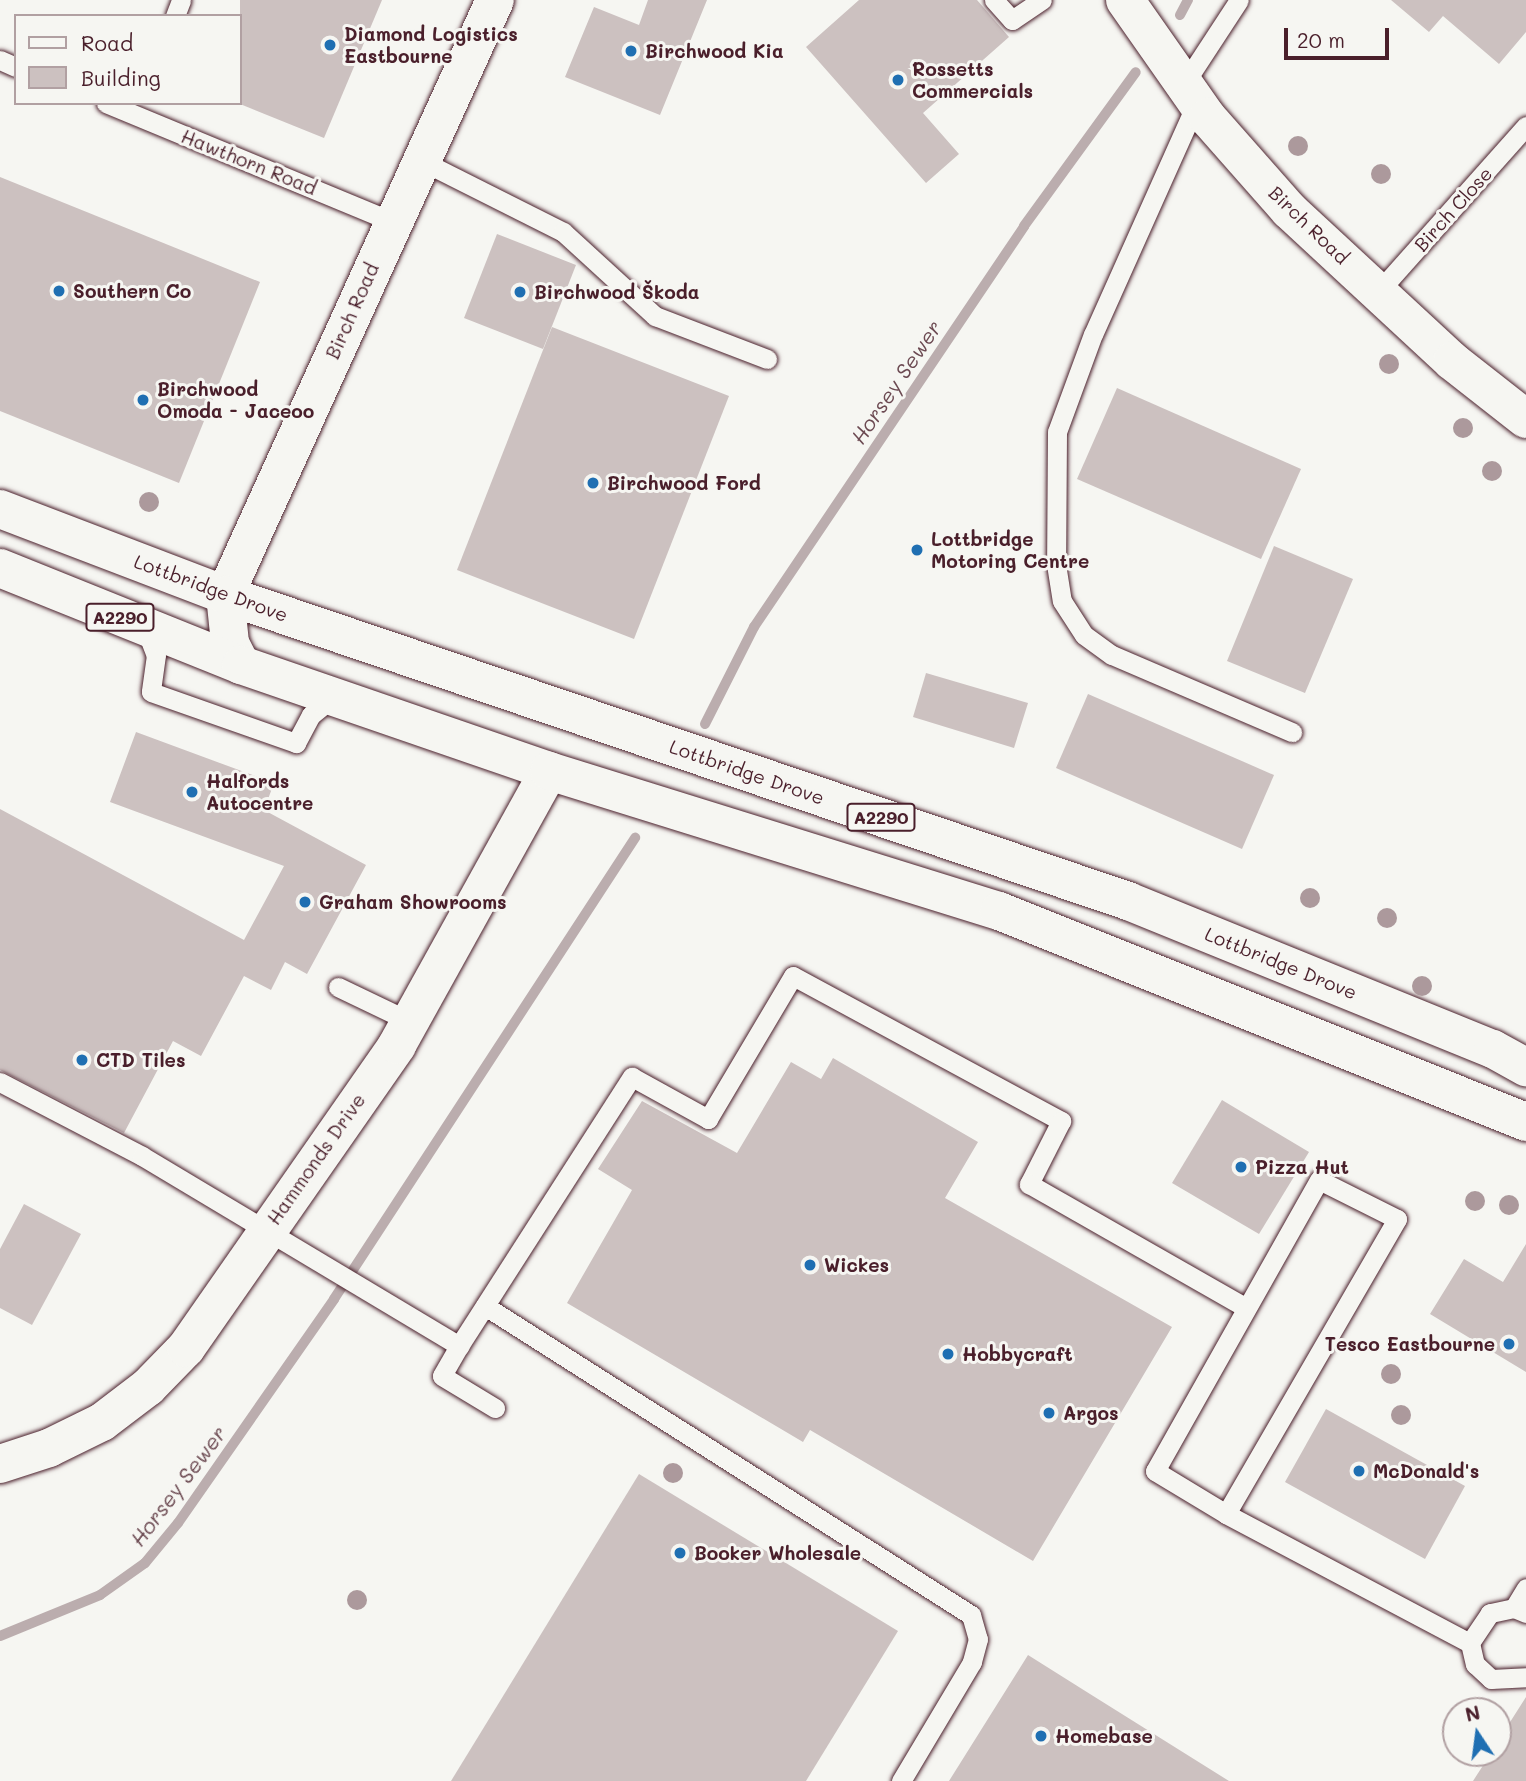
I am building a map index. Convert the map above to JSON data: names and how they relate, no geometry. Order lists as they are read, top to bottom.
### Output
{
  "streets": {
    "main road": [
      "Birch Road",
      "Lottbridge Drove",
      "A2290",
      "Hammonds Drive"
    ],
    "lane": ["Hawthorn Road", "Birch Close"]
  },
  "crossings": [
    ["Hawthorn Road", "Birch Road"],
    ["Birch Close", "Birch Road"],
    ["Birch Road", "Lottbridge Drove"],
    ["A2290", "Hammonds Drive"]
  ],
  "water": ["Horsey Sewer"],
  "places": [
    "Diamond Logistics Eastbourne",
    "Birchwood Kia",
    "Rossetts Commercials",
    "Southern Co",
    "Birchwood Škoda",
    "Birchwood Omoda - Jaceoo",
    "Birchwood Ford",
    "Lottbridge Motoring Centre",
    "Halfords Autocentre",
    "Graham Showrooms",
    "CTD Tiles",
    "Pizza Hut",
    "Wickes",
    "Tesco Eastbourne",
    "Hobbycraft",
    "Argos",
    "McDonald's",
    "Booker Wholesale",
    "Homebase"
  ],
  "legend": ["Road", "Building"],
  "scale_bar": "20 m",
  "north": "top"
}
